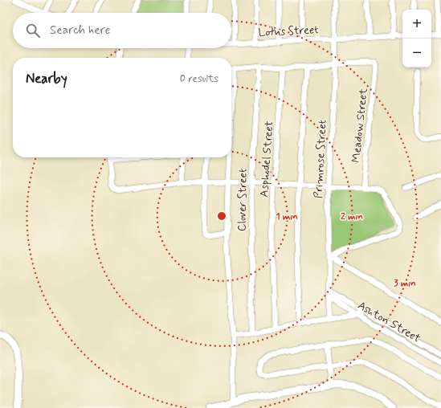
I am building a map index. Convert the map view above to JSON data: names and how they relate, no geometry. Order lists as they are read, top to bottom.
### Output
{
  "streets": {
    "street": [
      "Lotus Street",
      "Meadow Street",
      "Asphodel Street",
      "Primrose Street",
      "Clover Street",
      "Ashton Street"
    ]
  },
  "crossings": [
    ["Lotus Street", "Primrose Street"],
    ["Meadow Street", "Primrose Street"],
    ["Primrose Street", "Ashton Street"]
  ],
  "page": {
    "map_buttons": ["+", "−"],
    "search": "Search here",
    "heading": ["Nearby", "0 results"]
  },
  "rings": ["1 min", "2 min", "3 min"]
}
